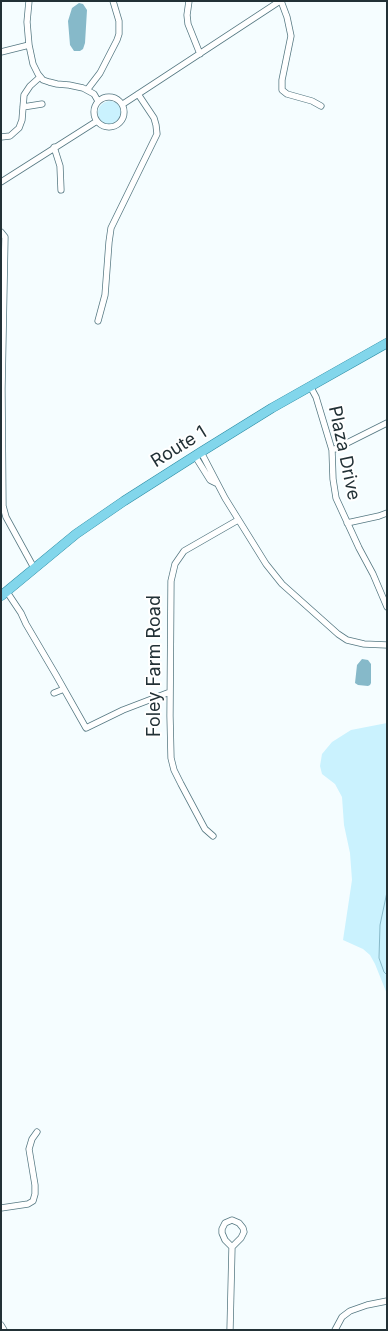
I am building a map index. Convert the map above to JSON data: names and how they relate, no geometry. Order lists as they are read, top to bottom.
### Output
{
  "streets": {
    "main road": ["Route 1"],
    "street": ["Plaza Drive", "Foley Farm Road"]
  },
  "crossings": [
    ["Route 1", "Plaza Drive"]
  ]
}
